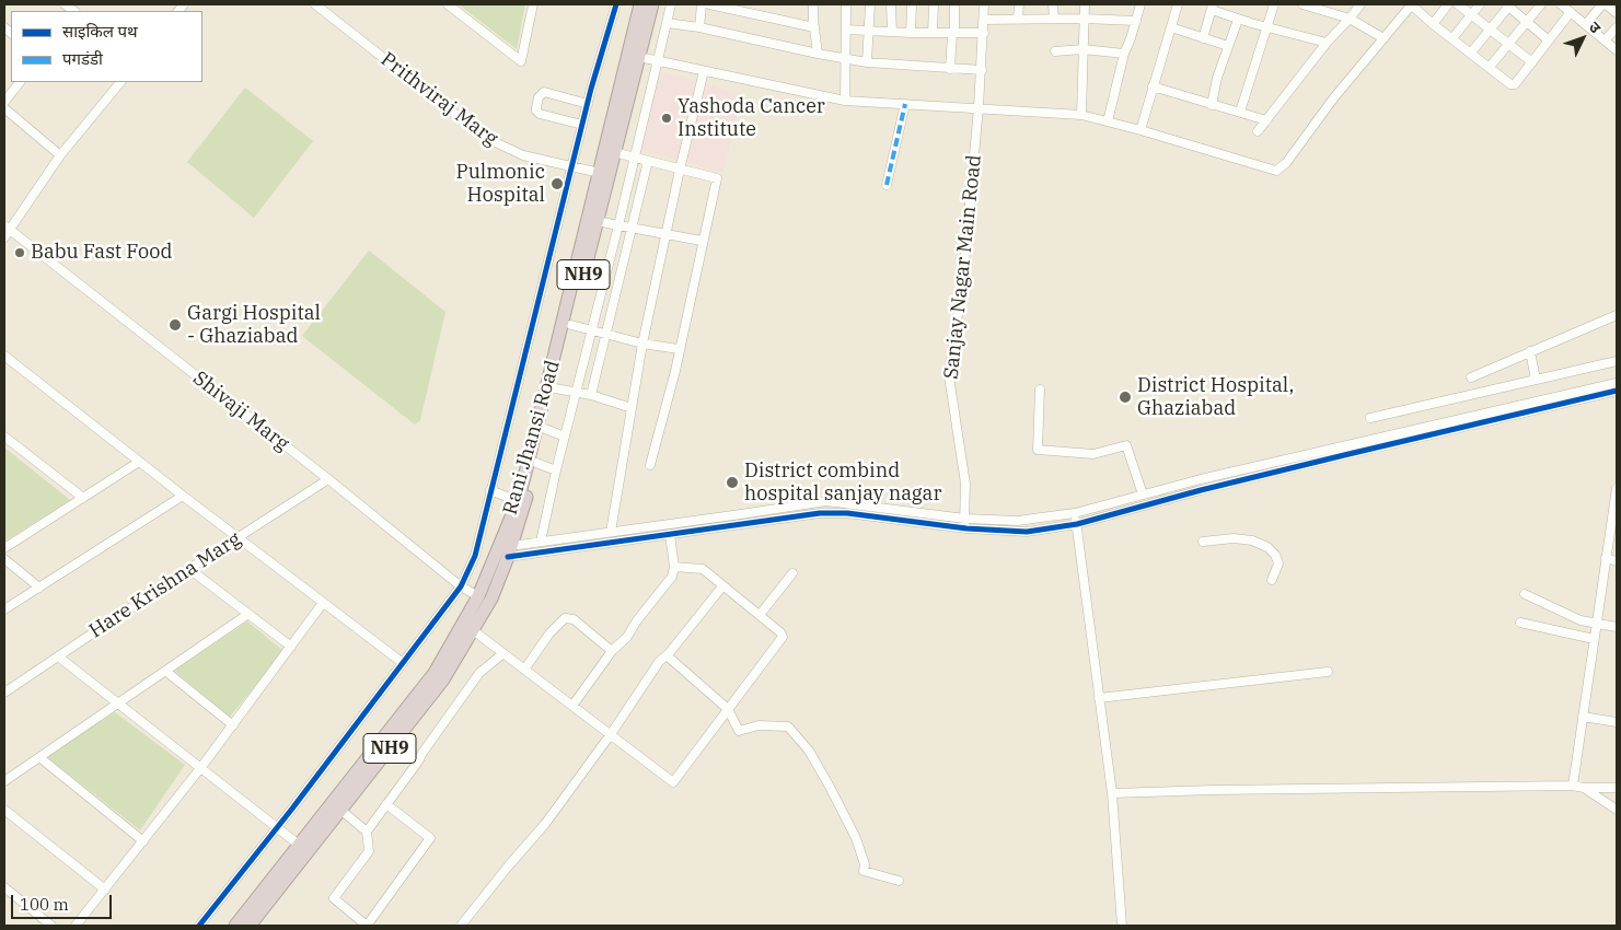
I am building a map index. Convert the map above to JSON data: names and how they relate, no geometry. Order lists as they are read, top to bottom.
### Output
{
  "streets": {
    "highway": ["NH9", "Rani Jhansi Road"],
    "street": [
      "Prithviraj Marg",
      "Sanjay Nagar Main Road",
      "Shivaji Marg",
      "Hare Krishna Marg"
    ]
  },
  "crossings": [
    ["Prithviraj Marg", "Rani Jhansi Road"],
    ["Shivaji Marg", "Rani Jhansi Road"],
    ["Shivaji Marg", "Hare Krishna Marg"]
  ],
  "places": [
    "Yashoda Cancer Institute",
    "Pulmonic Hospital",
    "Babu Fast Food",
    "Gargi Hospital - Ghaziabad",
    "District Hospital, Ghaziabad",
    "District combind hospital sanjay nagar"
  ],
  "legend": ["साइकिल पथ", "पगडंडी"],
  "scale_bar": "100 m",
  "north": "top right"
}
